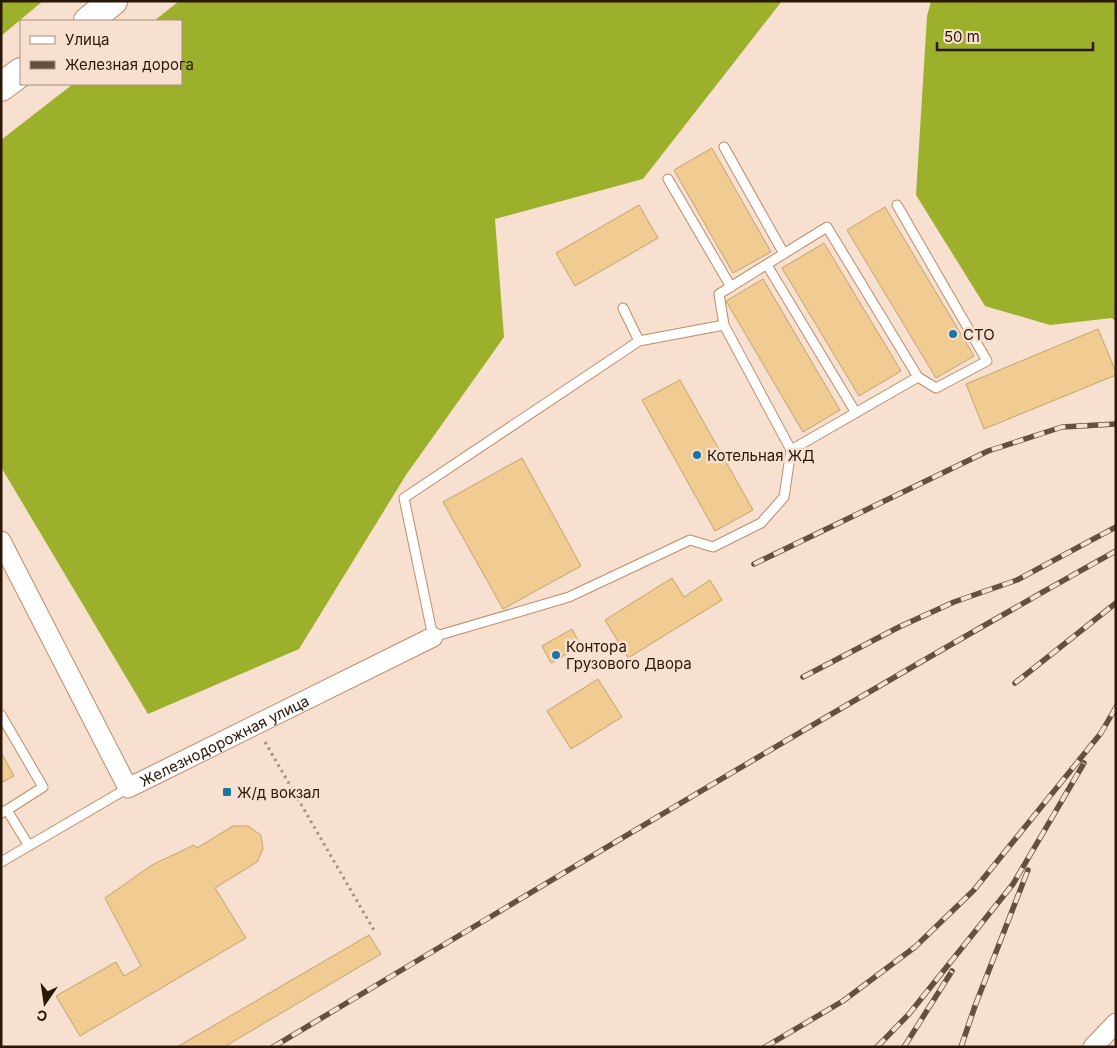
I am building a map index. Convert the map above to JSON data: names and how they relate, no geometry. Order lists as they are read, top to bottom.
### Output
{
  "streets": {
    "street": ["Железнодорожная улица"]
  },
  "places": {
    "other": ["СТО", "Котельная ЖД", "Контора Грузового Двора"],
    "transit": ["Ж/д вокзал"]
  },
  "legend": ["Улица", "Железная дорога"],
  "scale_bar": "50 m",
  "north": "bottom"
}
